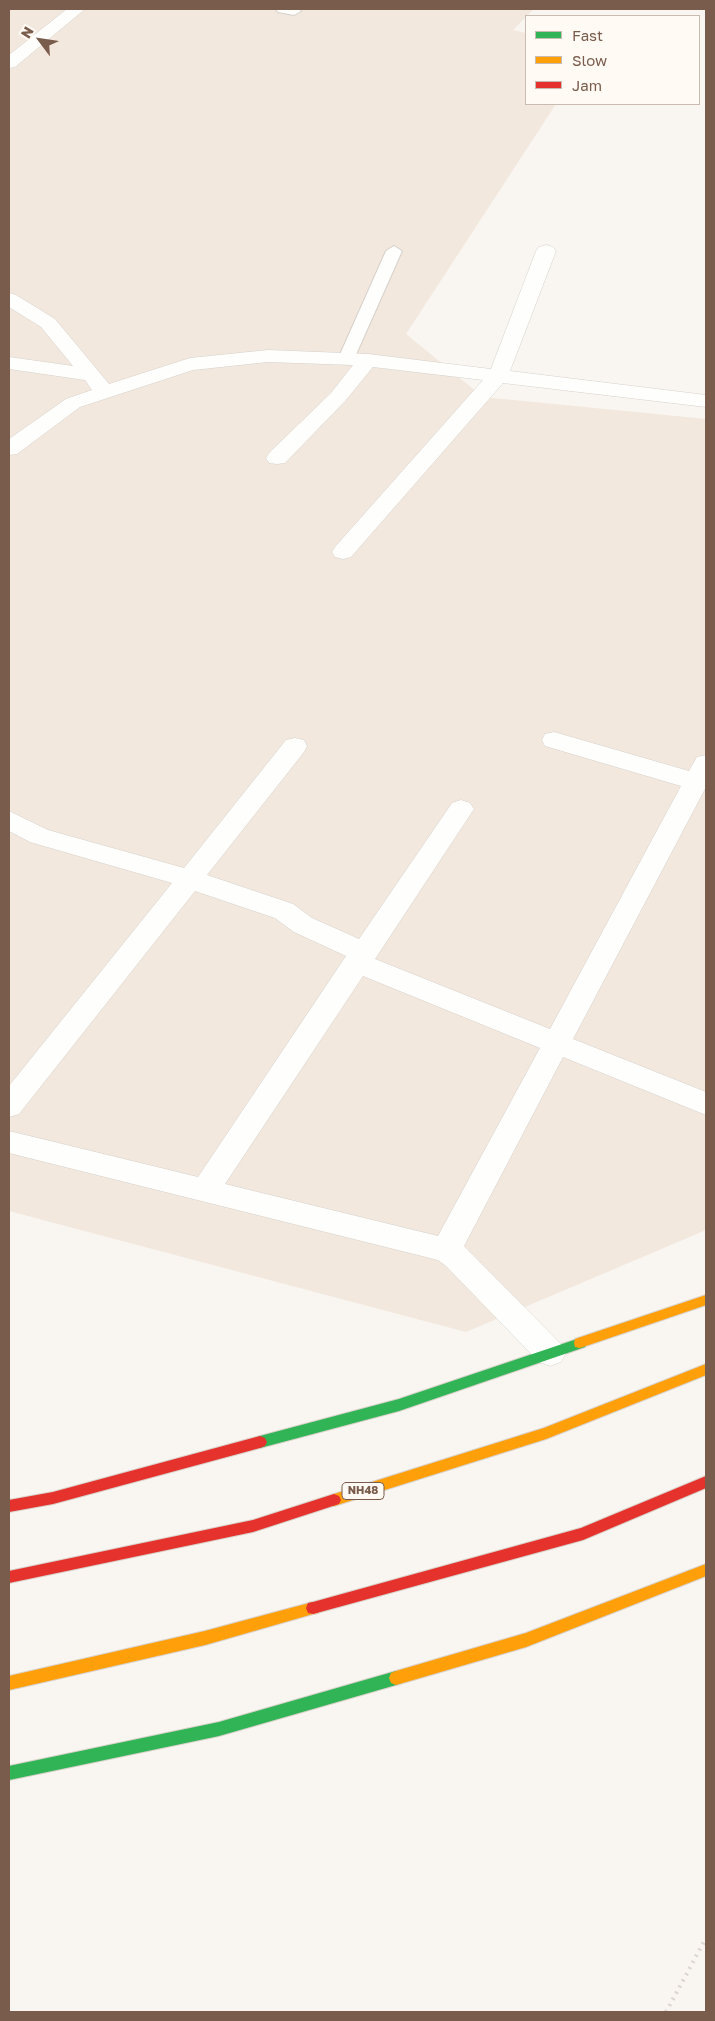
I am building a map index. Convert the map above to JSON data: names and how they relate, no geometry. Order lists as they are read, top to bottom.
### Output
{
  "streets": {
    "main road": ["NH48"]
  },
  "legend": ["Fast", "Slow", "Jam"],
  "north": "top left"
}
